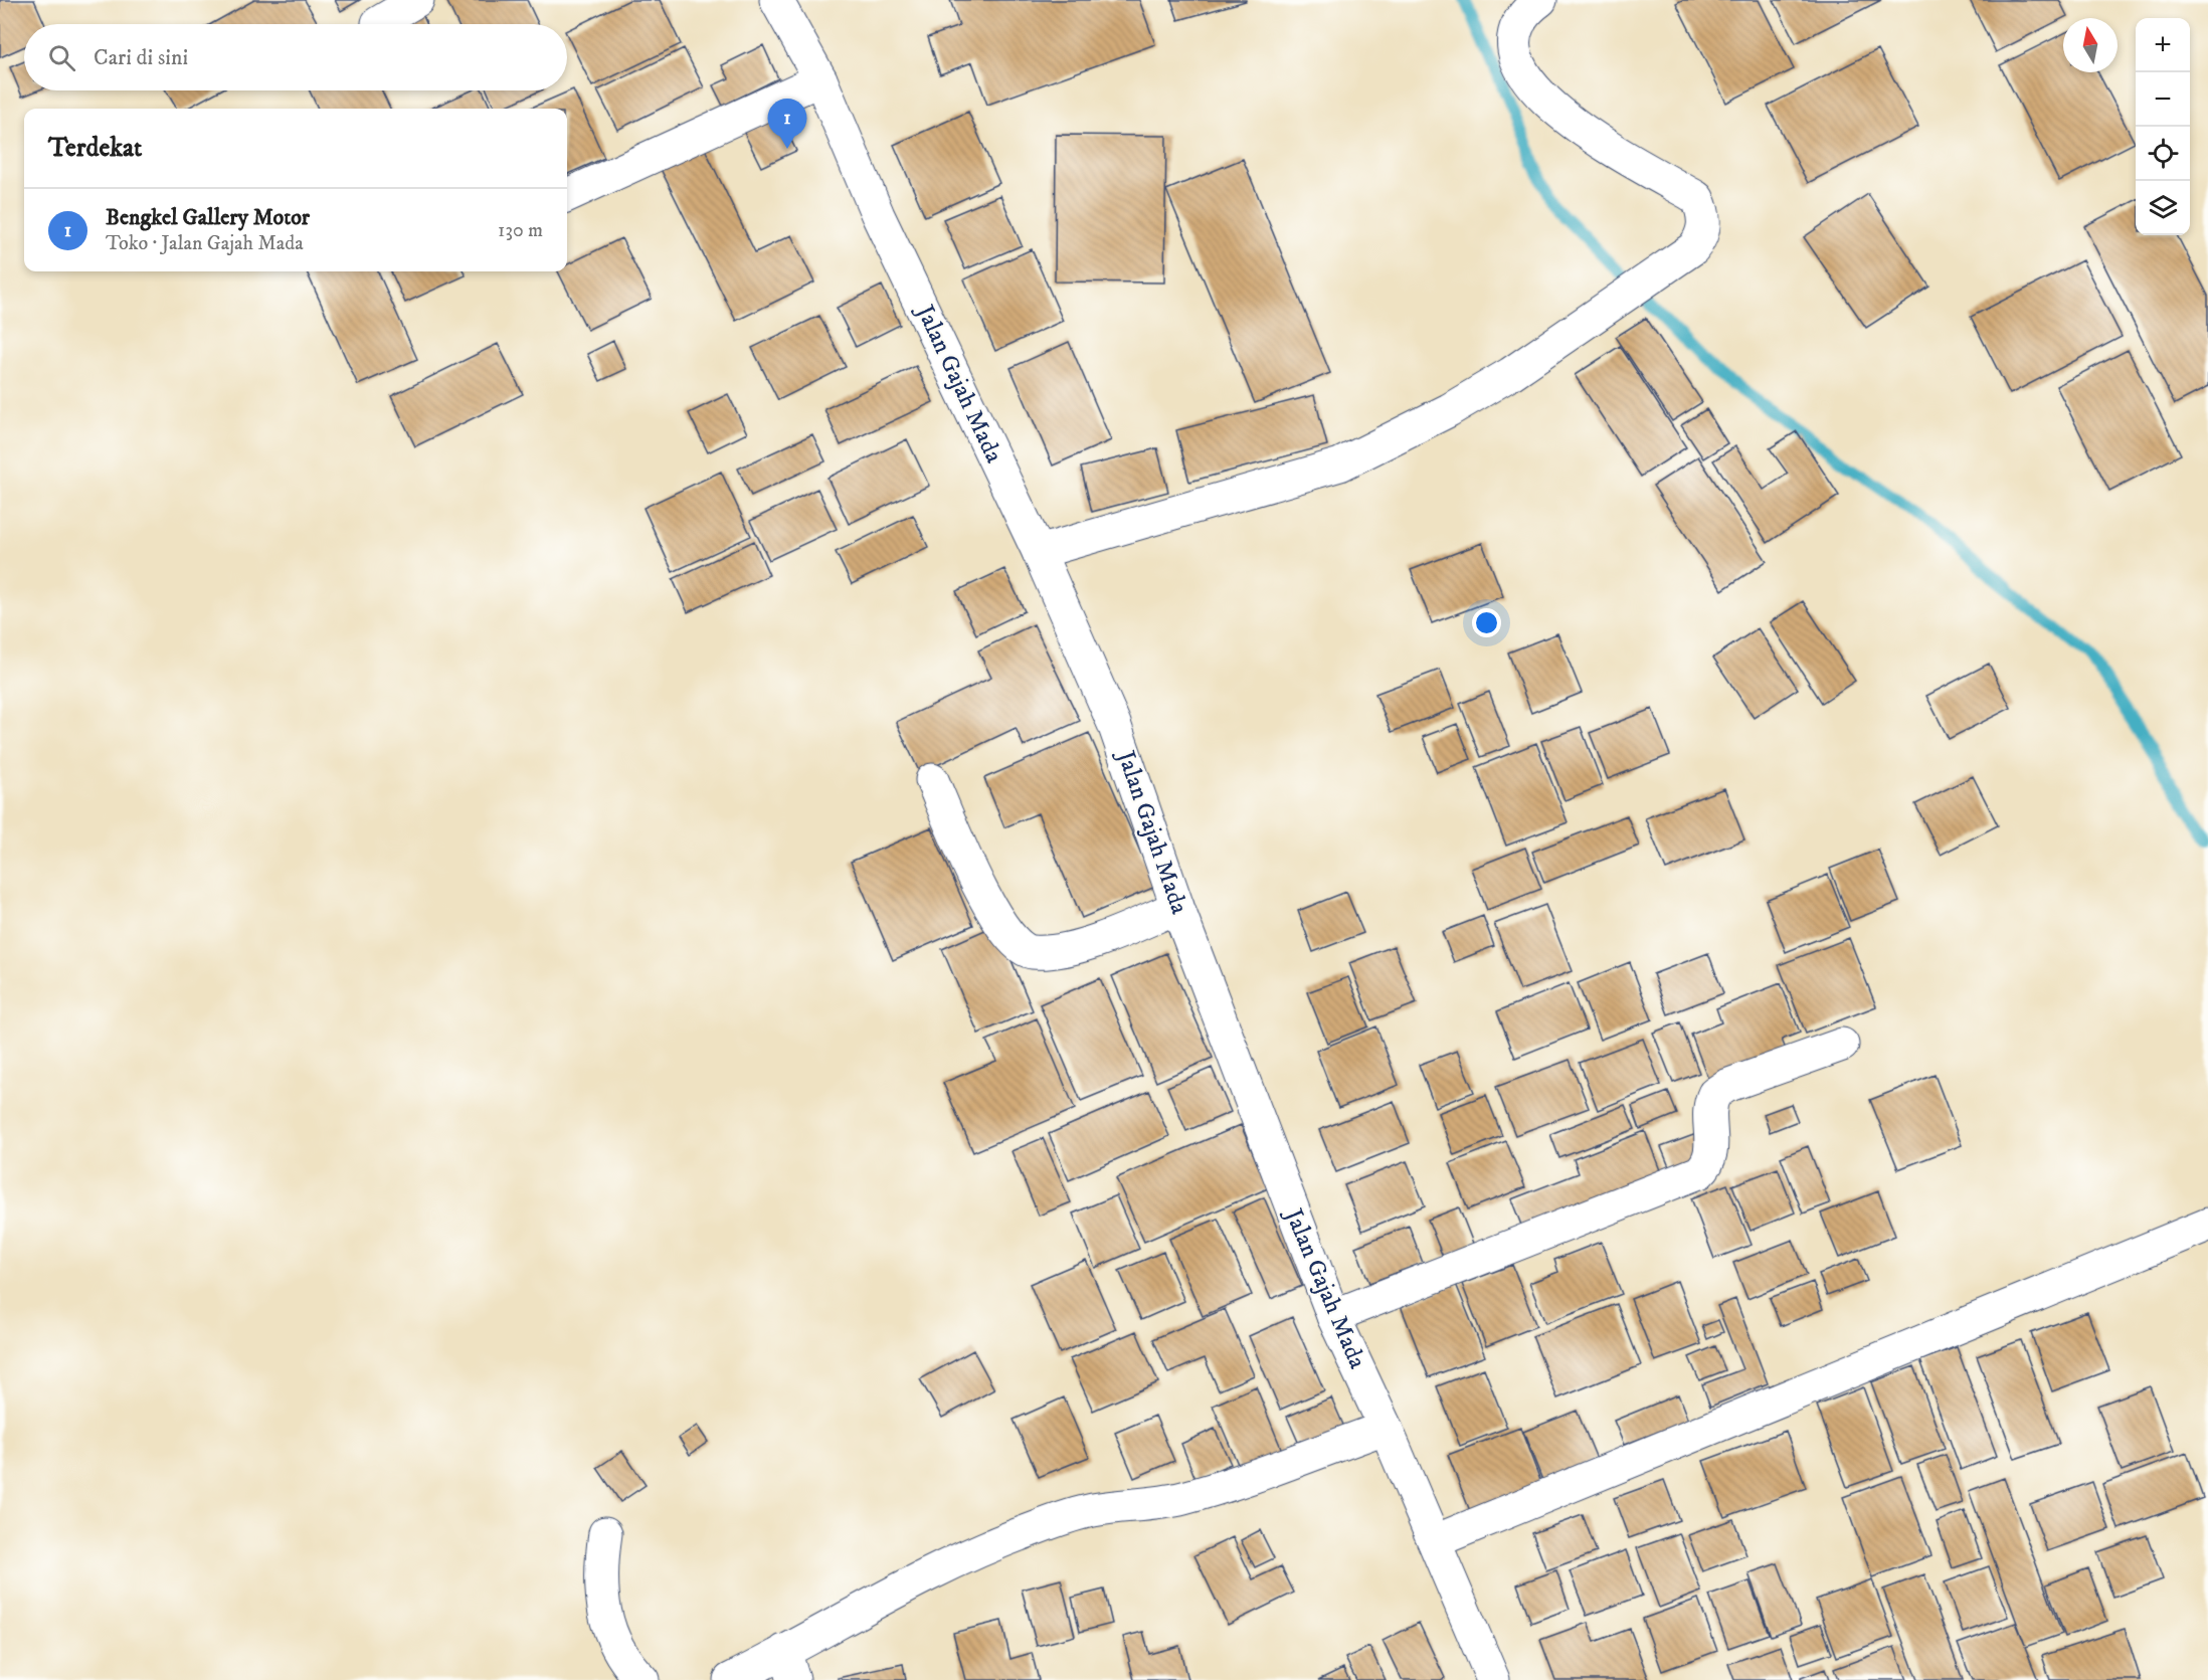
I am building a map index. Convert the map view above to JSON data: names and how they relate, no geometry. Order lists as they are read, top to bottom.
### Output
{
  "streets": {
    "main road": ["Jalan Gajah Mada"]
  },
  "north": "top",
  "page": {
    "map_buttons": ["+", "−"],
    "search": "Cari di sini",
    "pins": "1",
    "heading": "Terdekat",
    "list": [
      {
        "mark": "1",
        "name": "Bengkel Gallery Motor",
        "note": "Toko · Jalan Gajah Mada",
        "value": "130 m"
      }
    ]
  }
}
